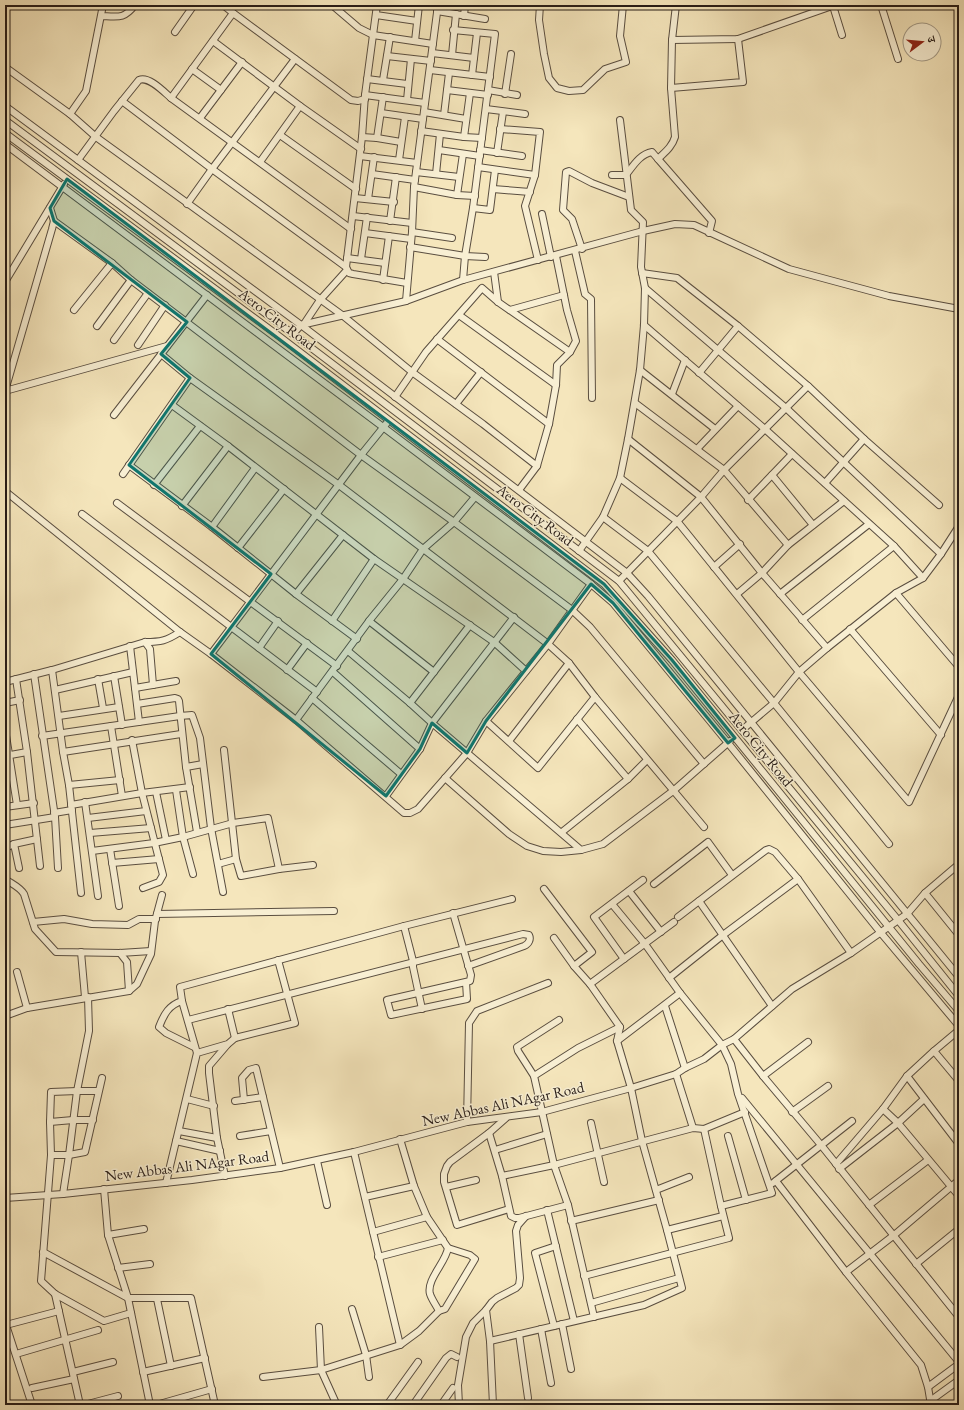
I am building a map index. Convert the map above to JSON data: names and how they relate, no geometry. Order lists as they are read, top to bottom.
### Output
{
  "streets": {
    "street": ["Aero City Road", "New Abbas Ali NAgar Road"]
  },
  "crossings": [
    ["Aero City Road", "New Abbas Ali NAgar Road"]
  ],
  "north": "right"
}
